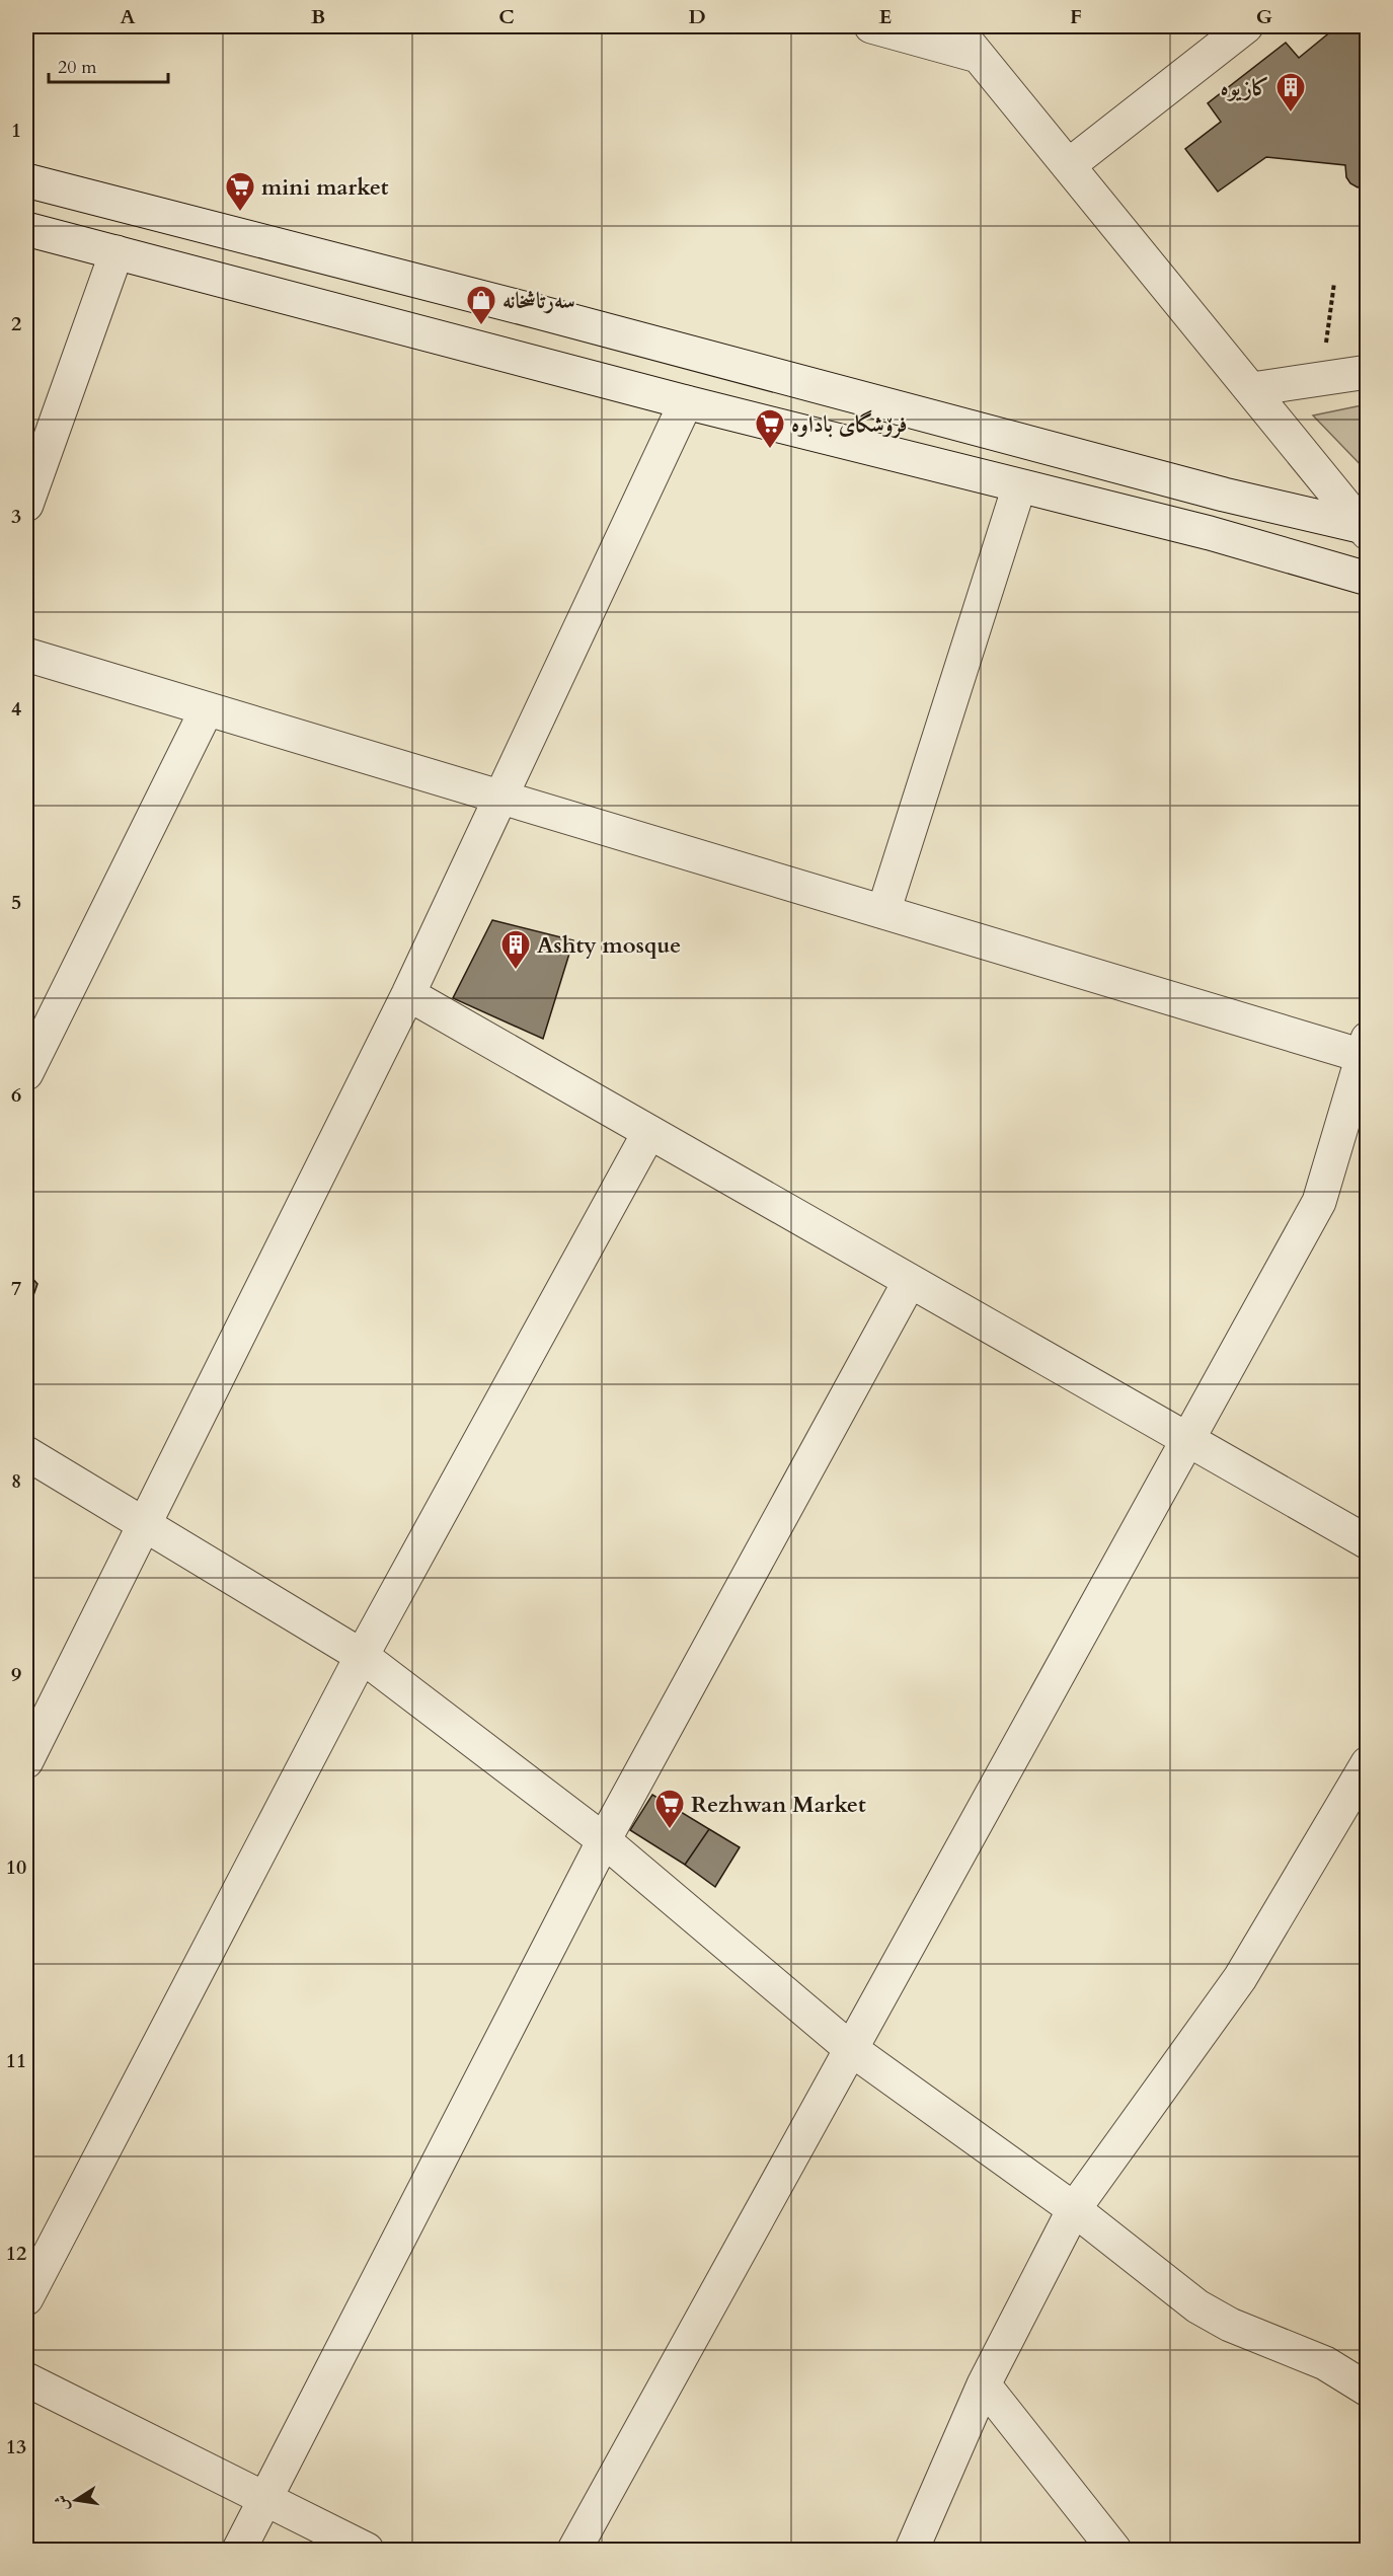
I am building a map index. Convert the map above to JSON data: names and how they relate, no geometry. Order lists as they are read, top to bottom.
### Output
{
  "places": {
    "building": ["کازیوه", "Ashty mosque"],
    "supermarket": ["mini market", "فرۆشگای باداوە", "Rezhwan Market"],
    "shop": ["سەرتاشخانە"]
  },
  "scale_bar": "20 m",
  "north": "left",
  "grid": {
    "columns": [
      "A",
      "B",
      "C",
      "D",
      "E",
      "F",
      "G"
    ],
    "rows": [
      "1",
      "2",
      "3",
      "4",
      "5",
      "6",
      "7",
      "8",
      "9",
      "10",
      "11",
      "12",
      "13"
    ]
  }
}
